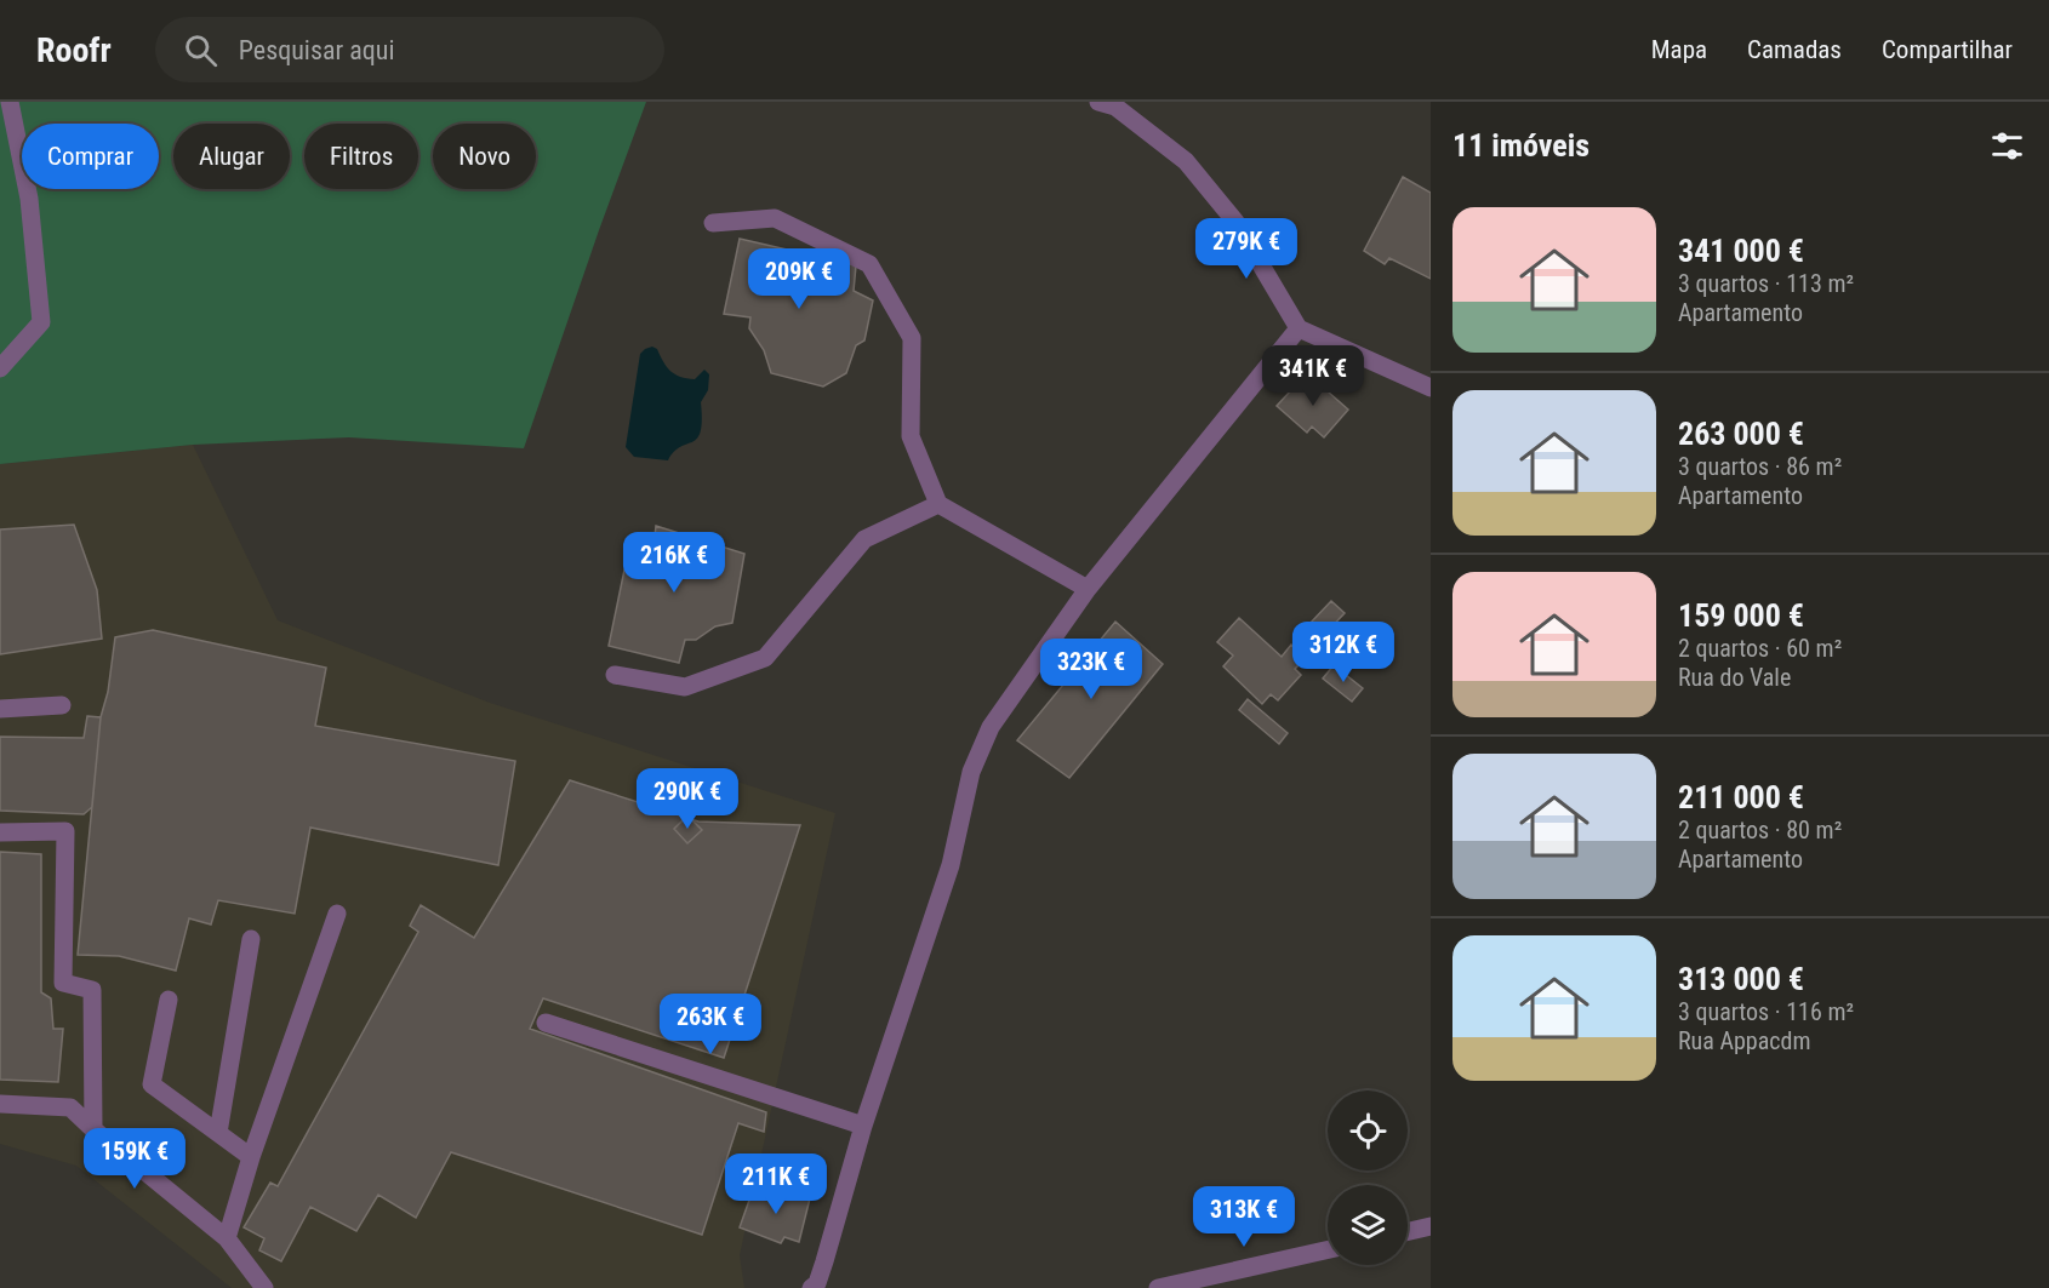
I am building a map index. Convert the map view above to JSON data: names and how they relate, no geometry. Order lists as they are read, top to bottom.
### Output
{
  "page": {
    "header": "Roofr",
    "search": "Pesquisar aqui",
    "nav": ["Mapa", "Camadas", "Compartilhar"],
    "heading": "11 imóveis",
    "chip": [
      "Comprar",
      "Alugar",
      "Filtros",
      "Novo"
    ],
    "list": [
      {
        "name": "341 000 €",
        "note": "3 quartos · 113 m² · Apartamento"
      },
      {
        "name": "263 000 €",
        "note": "3 quartos · 86 m² · Apartamento"
      },
      {
        "name": "159 000 €",
        "note": "2 quartos · 60 m² · Rua do Vale"
      },
      {
        "name": "211 000 €",
        "note": "2 quartos · 80 m² · Apartamento"
      },
      {
        "name": "313 000 €",
        "note": "3 quartos · 116 m² · Rua Appacdm"
      }
    ],
    "price": [
      "279K €",
      "209K €",
      "341K €",
      "216K €",
      "312K €",
      "323K €",
      "290K €",
      "263K €",
      "159K €",
      "211K €",
      "313K €"
    ]
  }
}
